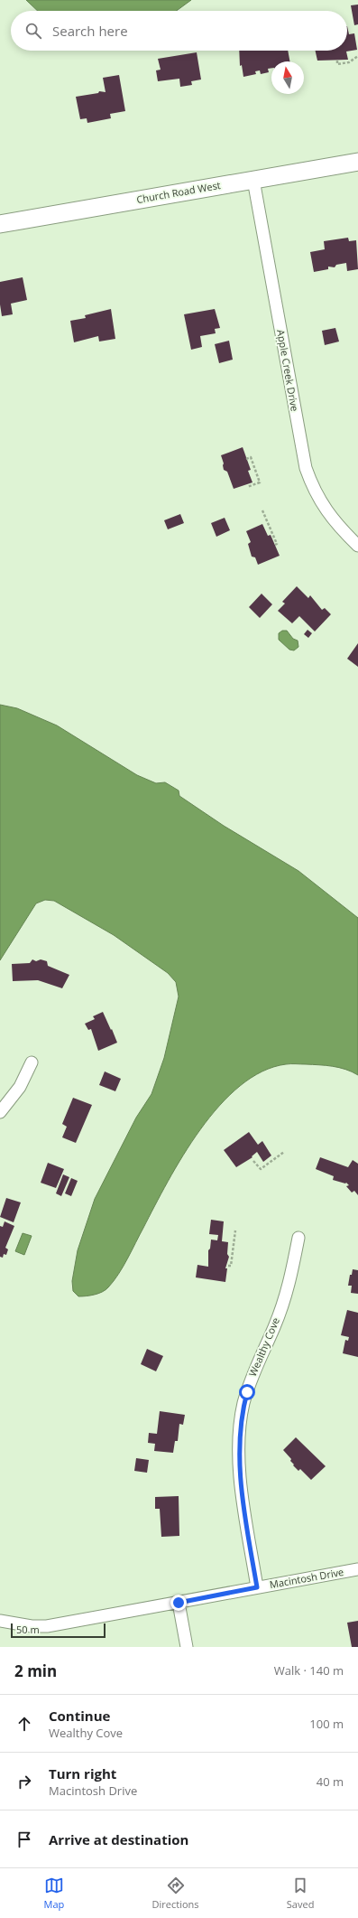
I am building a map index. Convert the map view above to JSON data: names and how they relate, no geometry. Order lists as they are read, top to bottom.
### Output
{
  "streets": {
    "street": [
      "Church Road West",
      "Apple Creek Drive",
      "Wealthy Cove",
      "Macintosh Drive"
    ]
  },
  "crossings": [
    ["Church Road West", "Apple Creek Drive"],
    ["Wealthy Cove", "Macintosh Drive"]
  ],
  "scale_bar": "50 m",
  "north": "top",
  "page": {
    "search": "Search here",
    "scale": "50 m",
    "heading": ["2 min", "Walk · 140 m"],
    "list": [
      ["Continue", "Wealthy Cove", "100 m"],
      ["Turn right", "Macintosh Drive", "40 m"],
      "Arrive at destination"
    ],
    "nav": ["Map", "Directions", "Saved"]
  }
}
